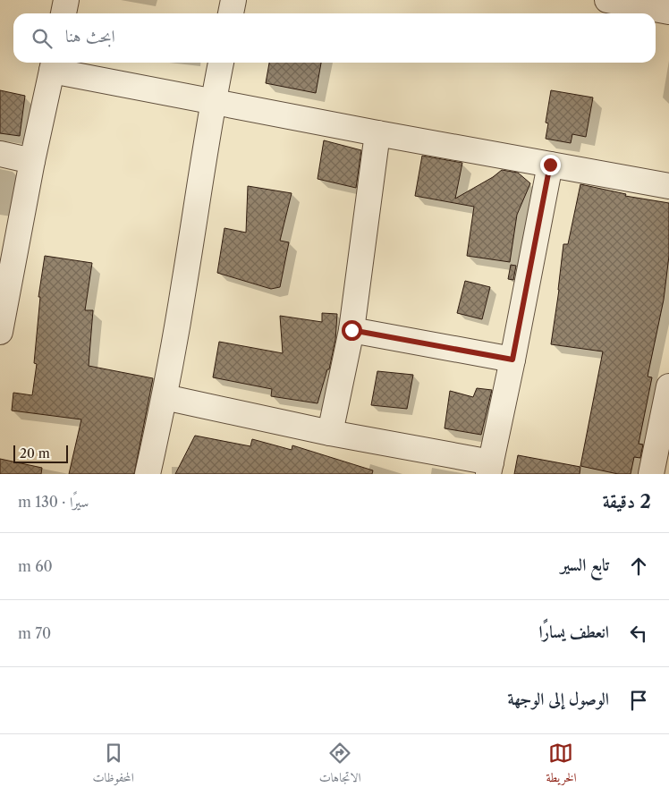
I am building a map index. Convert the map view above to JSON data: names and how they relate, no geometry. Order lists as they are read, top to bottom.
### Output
{
  "scale_bar": "20 m",
  "page": {
    "search": "ابحث هنا",
    "scale": "20 m",
    "heading": ["2 دقيقة", "سيرًا · 130 m"],
    "list": [
      ["تابع السير", "60 m"],
      ["انعطف يسارًا", "70 m"],
      "الوصول إلى الوجهة"
    ],
    "nav": ["الخريطة", "الاتجاهات", "المحفوظات"]
  }
}
